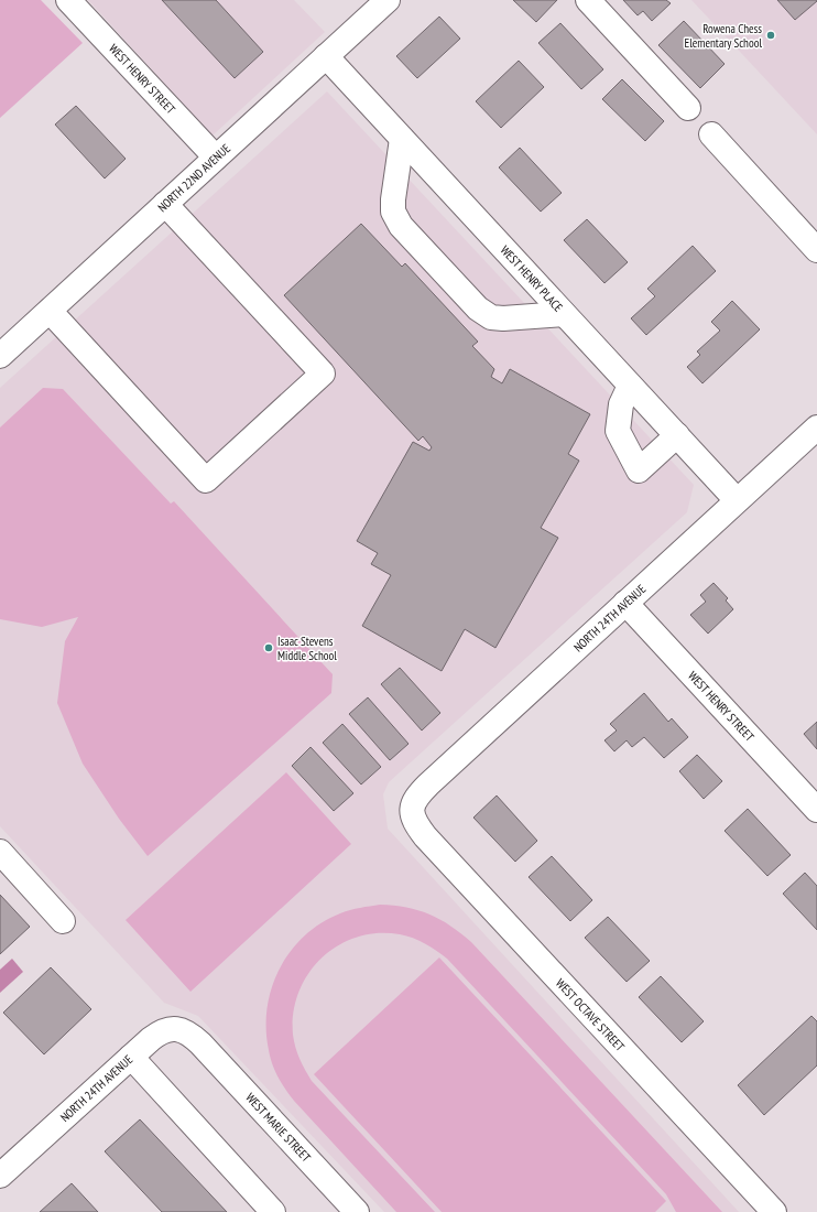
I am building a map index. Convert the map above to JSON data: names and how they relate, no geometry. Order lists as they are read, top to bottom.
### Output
{
  "streets": {
    "street": [
      "WEST HENRY STREET",
      "NORTH 22ND AVENUE",
      "WEST HENRY PLACE",
      "NORTH 24TH AVENUE",
      "WEST OCTAVE STREET",
      "WEST MARIE STREET"
    ]
  },
  "crossings": [
    ["WEST HENRY STREET", "NORTH 22ND AVENUE"],
    ["WEST HENRY STREET", "NORTH 24TH AVENUE"],
    ["NORTH 22ND AVENUE", "WEST HENRY PLACE"],
    ["WEST HENRY PLACE", "NORTH 24TH AVENUE"],
    ["NORTH 24TH AVENUE", "WEST OCTAVE STREET"],
    ["NORTH 24TH AVENUE", "WEST MARIE STREET"]
  ],
  "places": ["Rowena Chess Elementary School", "Isaac Stevens Middle School"]
}
